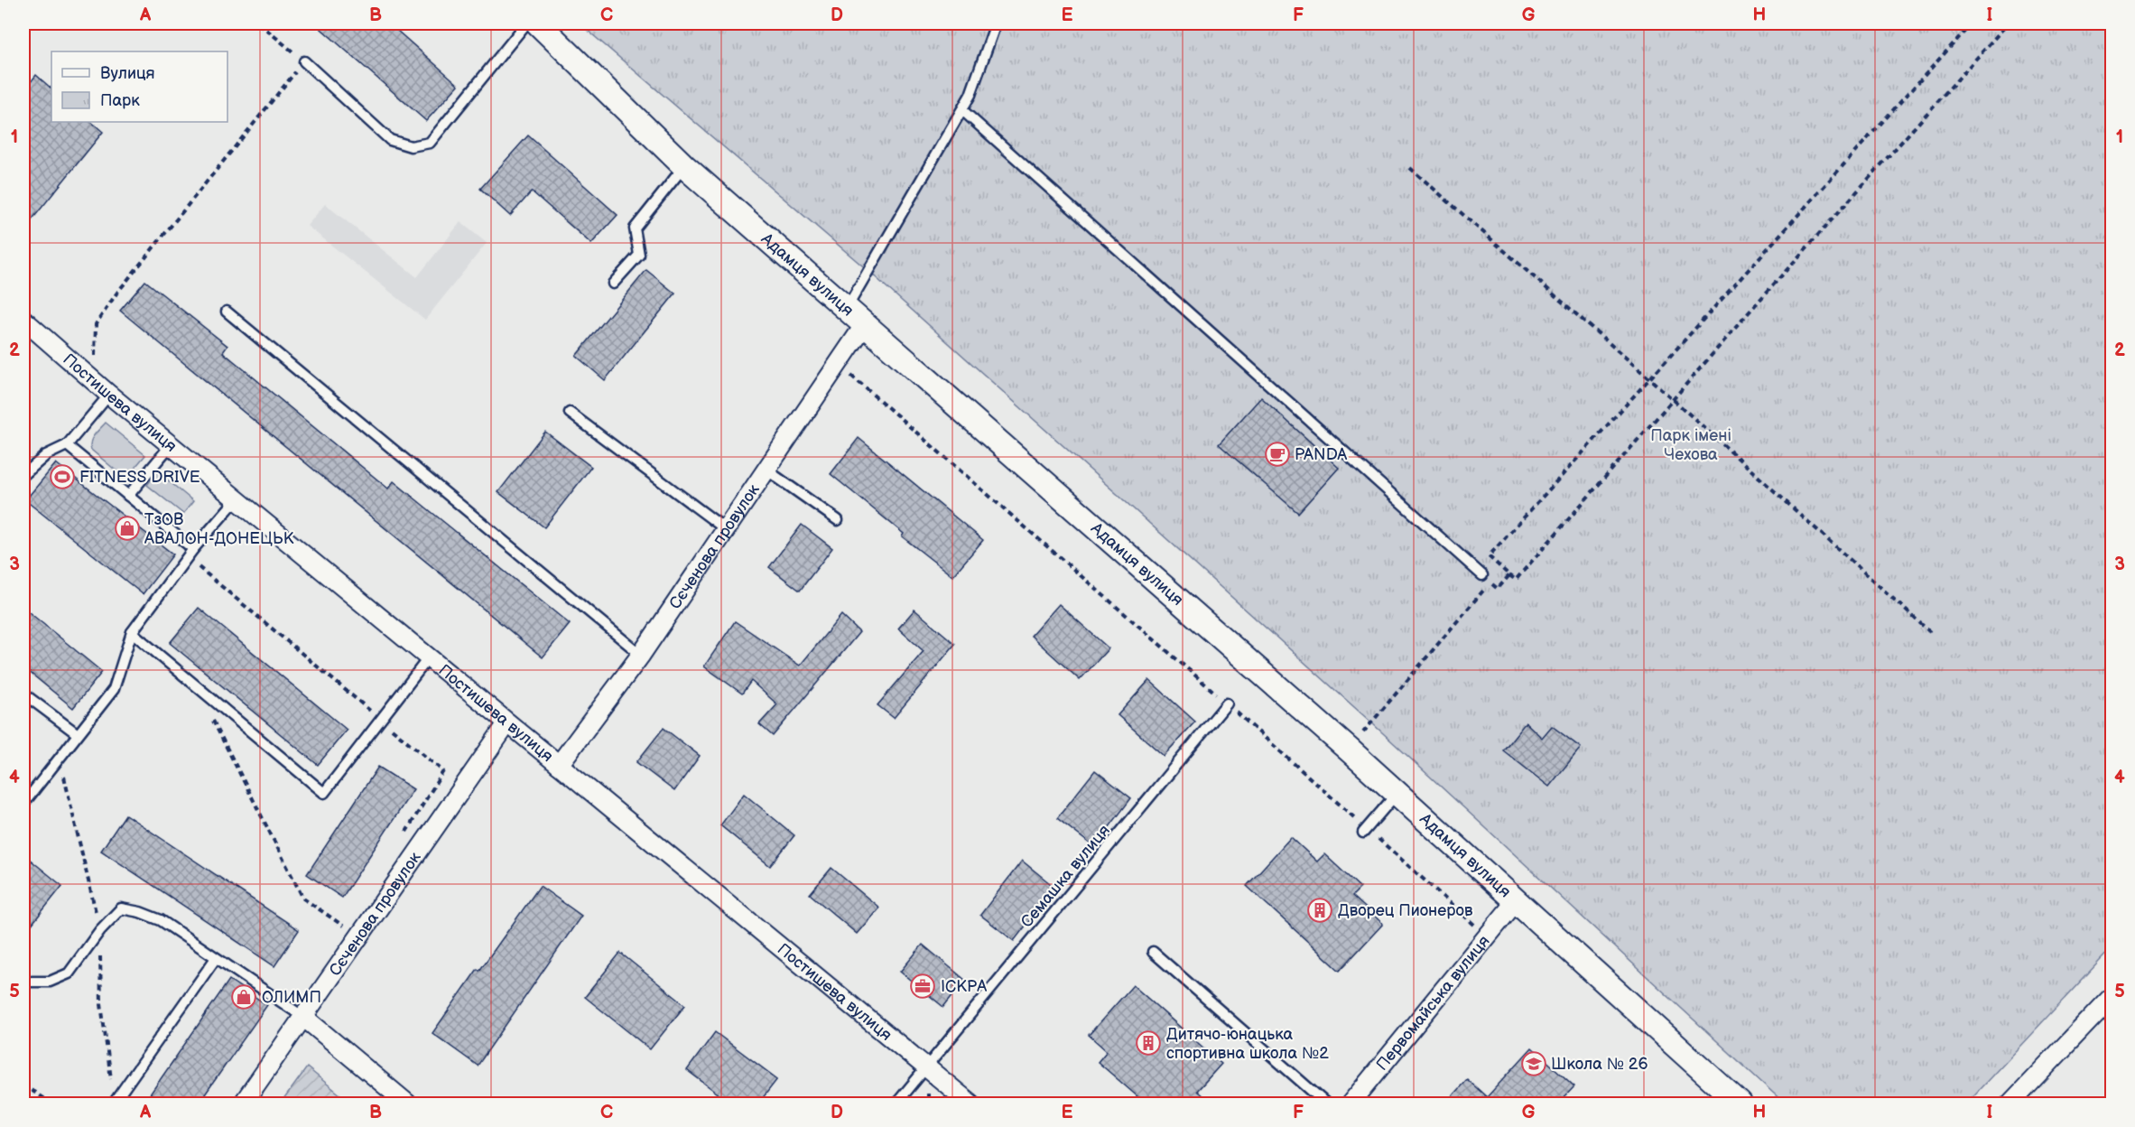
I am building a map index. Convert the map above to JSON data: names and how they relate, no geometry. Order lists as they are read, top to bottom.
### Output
{
  "streets": {
    "street": [
      "Адамця вулиця",
      "Постишева вулиця",
      "Сєченова провулок",
      "Первомайська вулиця"
    ],
    "lane": ["Семашка вулиця"]
  },
  "crossings": [
    ["Адамця вулиця", "Сєченова провулок"],
    ["Адамця вулиця", "Первомайська вулиця"],
    ["Постишева вулиця", "Сєченова провулок"],
    ["Постишева вулиця", "Семашка вулиця"]
  ],
  "parks": ["Парк імені Чехова"],
  "places": {
    "cafe": ["PANDA"],
    "sports": ["FITNESS DRIVE"],
    "shop": ["ТзОВ АВАЛОН-ДОНЕЦЬК", "ОЛИМП"],
    "building": ["Дворец Пионеров", "Дитячо-юнацька спортивна школа №2"],
    "office": ["ІСКРА"],
    "school or university": ["Школа № 26"]
  },
  "legend": ["Вулиця", "Парк"],
  "grid": {
    "columns": [
      "A",
      "B",
      "C",
      "D",
      "E",
      "F",
      "G",
      "H",
      "I"
    ],
    "rows": [
      "1",
      "2",
      "3",
      "4",
      "5"
    ]
  }
}
